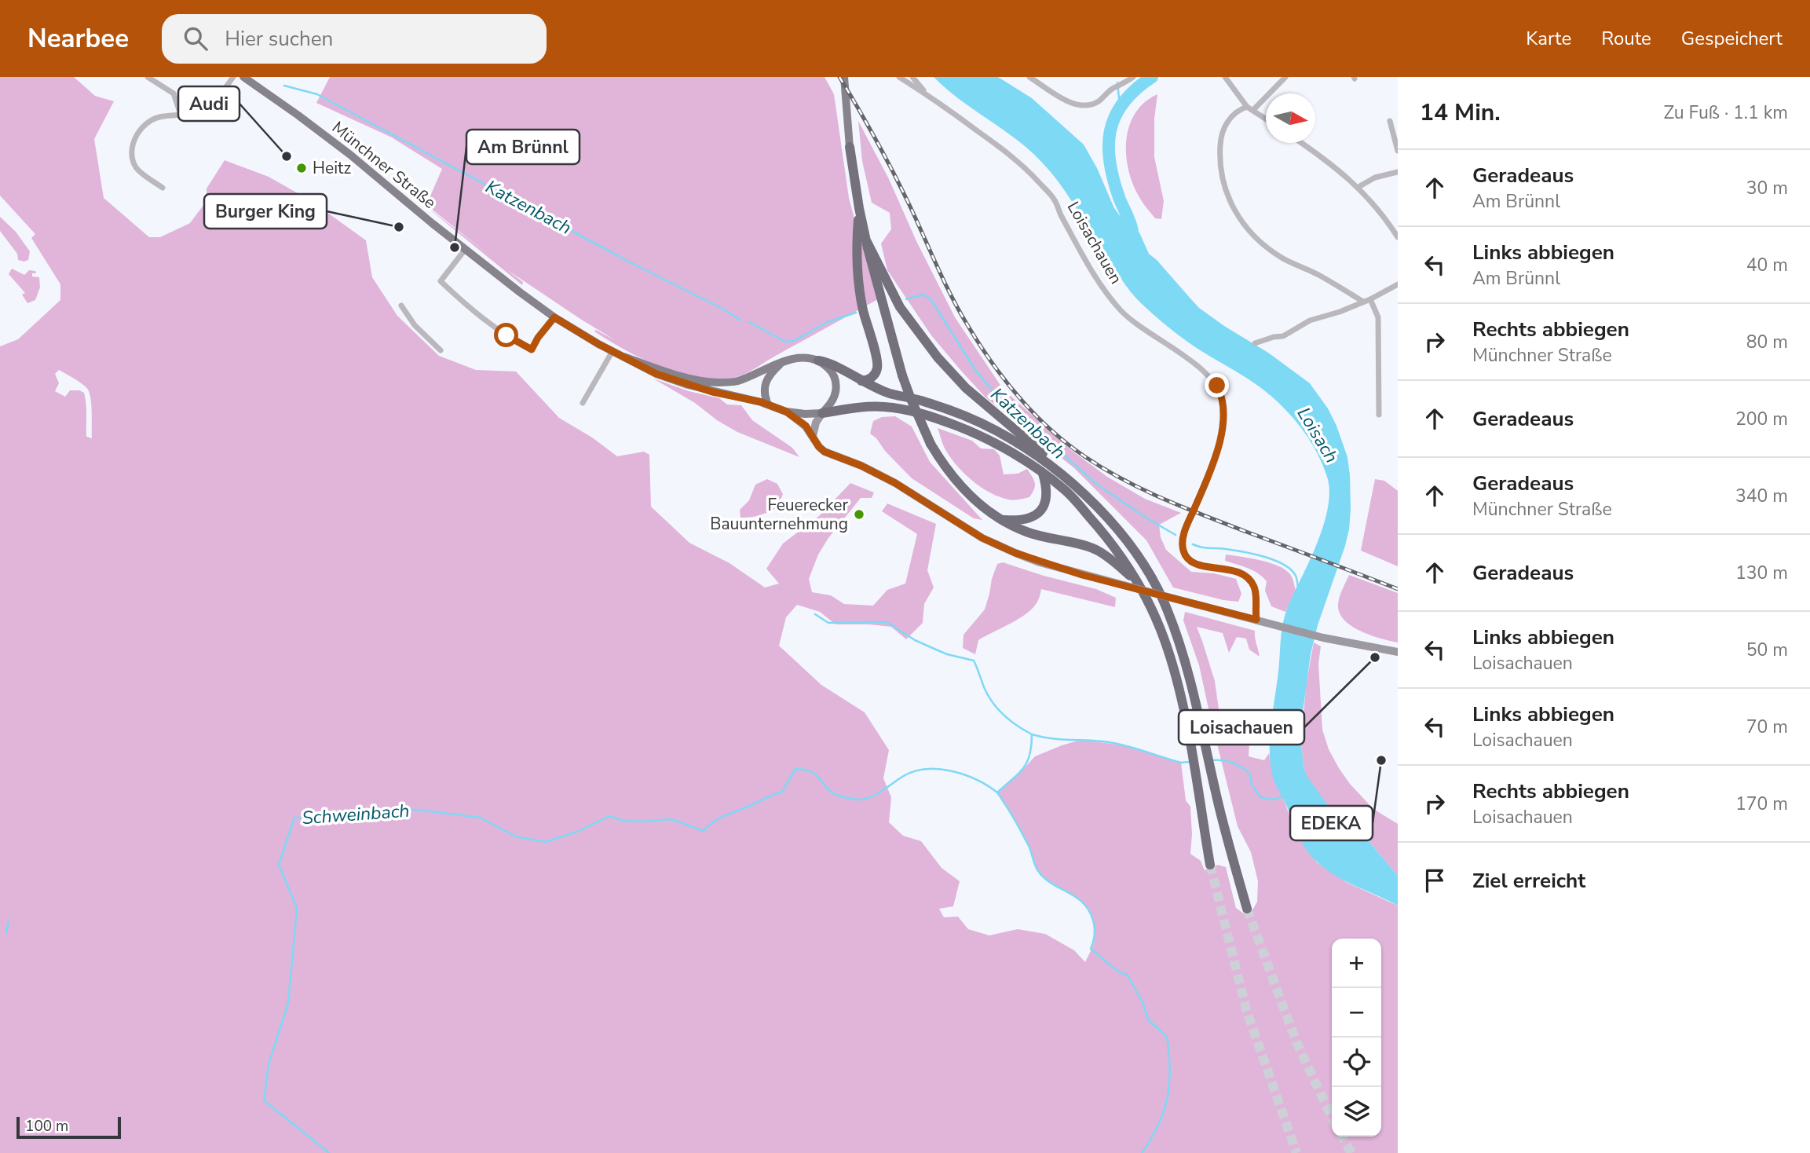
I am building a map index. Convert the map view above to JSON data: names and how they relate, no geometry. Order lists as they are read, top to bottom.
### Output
{
  "streets": {
    "main road": ["Münchner Straße"],
    "street": ["Loisachauen"]
  },
  "water": ["Katzenbach", "Loisach", "Schweinbach"],
  "places": [
    "Audi",
    "Heitz",
    "Burger King",
    "Am Brünnl",
    "Feuerecker Bauunternehmung",
    "Loisachauen",
    "EDEKA"
  ],
  "scale_bar": "100 m",
  "north": "right",
  "page": {
    "header": "Nearbee",
    "search": "Hier suchen",
    "nav": ["Karte", "Route", "Gespeichert"],
    "heading": ["14 Min.", "Zu Fuß · 1.1 km"],
    "list": [
      ["Geradeaus", "Am Brünnl", "30 m"],
      ["Links abbiegen", "Am Brünnl", "40 m"],
      ["Rechts abbiegen", "Münchner Straße", "80 m"],
      ["Geradeaus", "200 m"],
      ["Geradeaus", "Münchner Straße", "340 m"],
      ["Geradeaus", "130 m"],
      ["Links abbiegen", "Loisachauen", "50 m"],
      ["Links abbiegen", "Loisachauen", "70 m"],
      ["Rechts abbiegen", "Loisachauen", "170 m"],
      "Ziel erreicht"
    ],
    "map_buttons": ["+", "−"],
    "scale": "100 m"
  }
}
